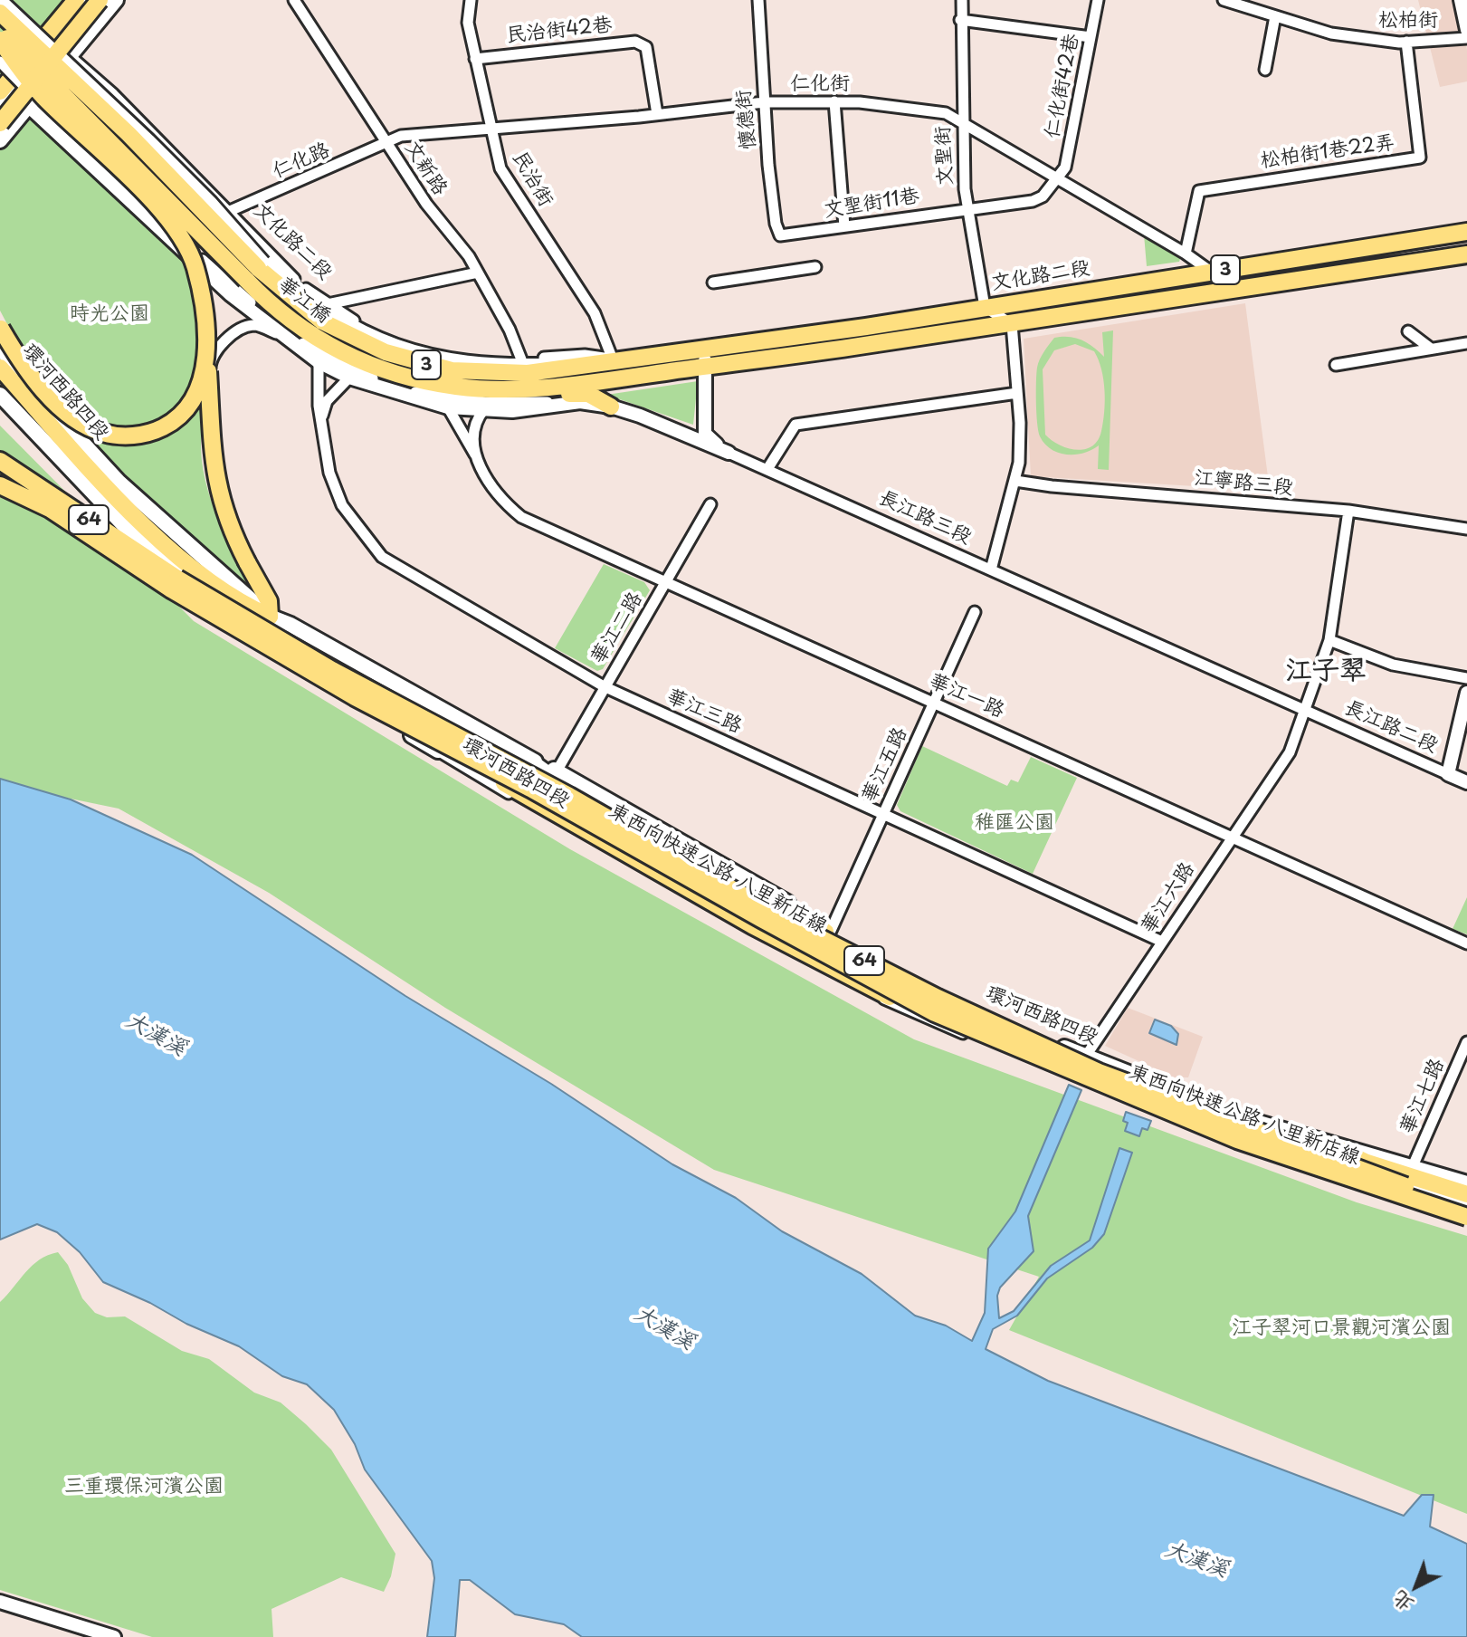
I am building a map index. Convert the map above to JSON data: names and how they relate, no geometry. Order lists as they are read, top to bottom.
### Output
{
  "streets": {
    "main road": [
      "文化路二段",
      "3",
      "華江橋",
      "環河西路四段",
      "64",
      "東西向快速公路 八里新店線"
    ],
    "street": [
      "松柏街",
      "民治街42巷",
      "仁化街",
      "仁化街42巷",
      "懷德街",
      "松柏街1巷22弄",
      "文聖街",
      "仁化路",
      "文新路",
      "民治街",
      "文聖街11巷",
      "江寧路三段",
      "長江路三段",
      "華江二路",
      "華江一路",
      "華江三路",
      "長江路二段",
      "華江五路",
      "華江六路",
      "華江七路"
    ]
  },
  "crossings": [
    ["松柏街", "松柏街1巷22弄"],
    ["民治街42巷", "仁化街"],
    ["民治街42巷", "民治街"],
    ["仁化街", "仁化街42巷"],
    ["仁化街", "懷德街"],
    ["仁化街", "松柏街1巷22弄"],
    ["仁化街", "文聖街"],
    ["仁化街", "仁化路"],
    ["仁化街", "文新路"],
    ["仁化街", "民治街"],
    ["仁化街", "文聖街11巷"],
    ["仁化街", "文化路二段"],
    ["仁化街42巷", "文聖街11巷"],
    ["懷德街", "文聖街11巷"],
    ["文聖街", "文聖街11巷"],
    ["文聖街", "文化路二段"],
    ["仁化路", "文新路"],
    ["仁化路", "文化路二段"],
    ["文新路", "文化路二段"],
    ["民治街", "文化路二段"],
    ["文化路二段", "華江橋"],
    ["3", "華江橋"],
    ["環河西路四段", "64"],
    ["環河西路四段", "華江二路"],
    ["環河西路四段", "華江五路"],
    ["環河西路四段", "東西向快速公路 八里新店線"],
    ["環河西路四段", "華江六路"],
    ["江寧路三段", "華江六路"],
    ["長江路三段", "長江路二段"],
    ["64", "東西向快速公路 八里新店線"],
    ["華江二路", "華江一路"],
    ["華江二路", "華江三路"],
    ["華江一路", "華江五路"],
    ["華江一路", "華江六路"],
    ["華江三路", "華江五路"],
    ["華江三路", "華江六路"],
    ["長江路二段", "華江六路"]
  ],
  "districts": ["江子翠"],
  "water": ["大漢溪"],
  "parks": [
    "時光公園",
    "稚匯公園",
    "江子翠河口景觀河濱公園",
    "三重環保河濱公園"
  ],
  "north": "bottom left"
}
